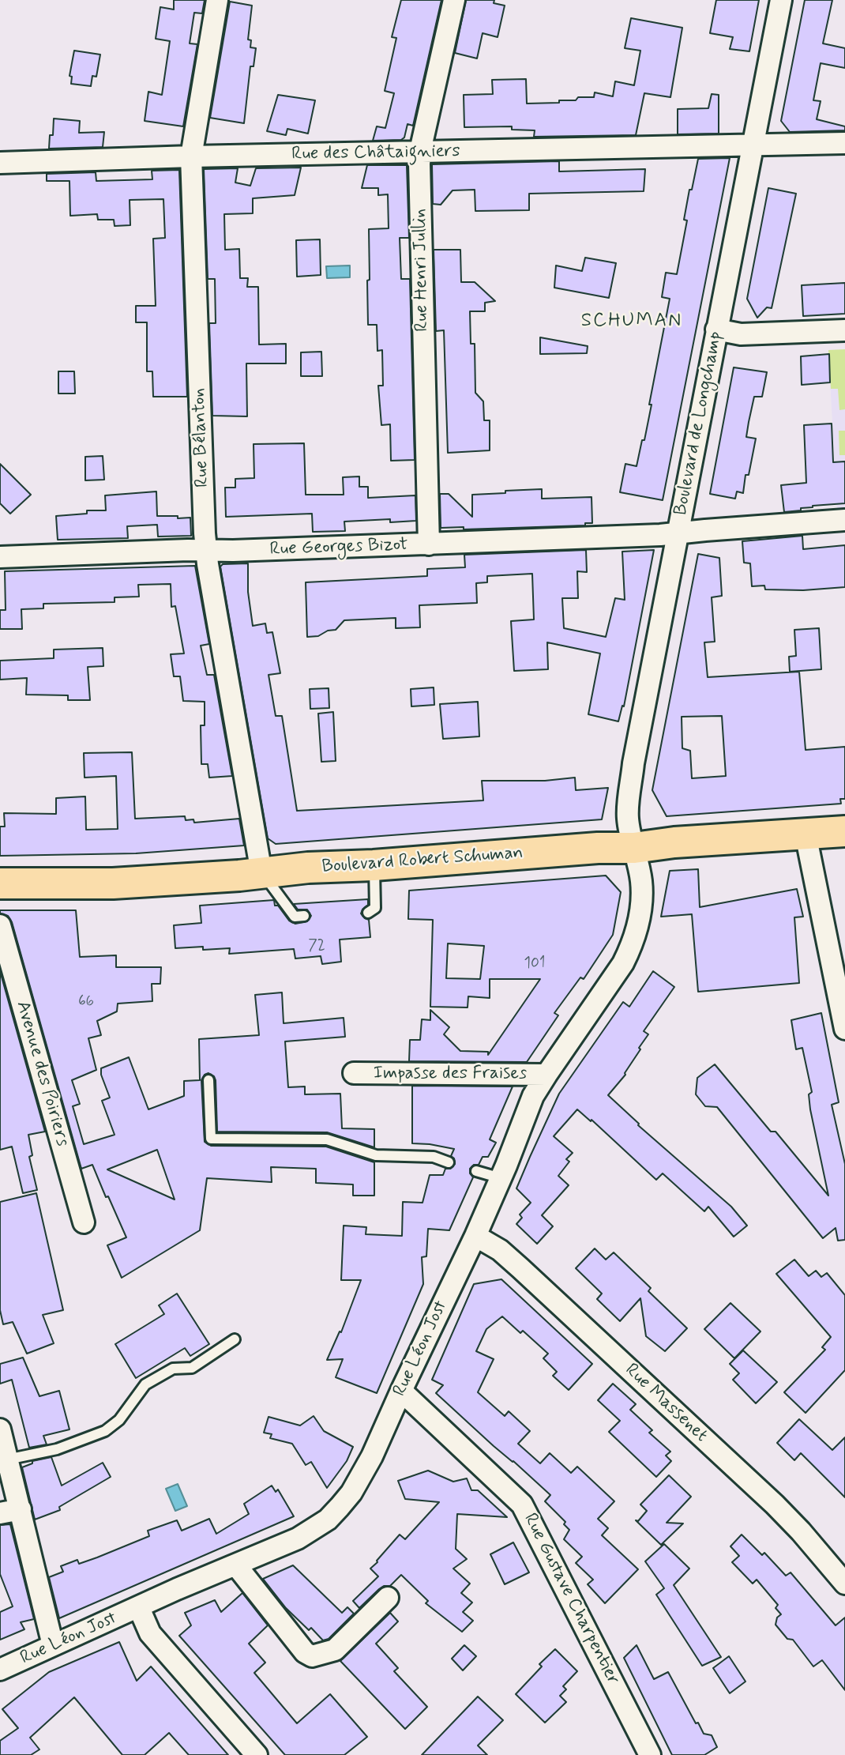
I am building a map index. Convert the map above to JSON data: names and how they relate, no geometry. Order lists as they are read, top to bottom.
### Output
{
  "streets": {
    "main road": ["Boulevard Robert Schuman"],
    "street": [
      "Rue des Châtaigniers",
      "Rue Henri Jullin",
      "Boulevard de Longchamp",
      "Rue Bélanton",
      "Rue Georges Bizot",
      "Avenue des Poiriers",
      "Impasse des Fraises",
      "Rue Léon Jost",
      "Rue Massenet",
      "Rue Gustave Charpentier"
    ]
  },
  "crossings": [
    ["Rue des Châtaigniers", "Rue Henri Jullin"],
    ["Rue des Châtaigniers", "Boulevard de Longchamp"],
    ["Rue des Châtaigniers", "Rue Bélanton"],
    ["Rue Henri Jullin", "Rue Georges Bizot"],
    ["Boulevard de Longchamp", "Rue Georges Bizot"],
    ["Boulevard de Longchamp", "Boulevard Robert Schuman"],
    ["Boulevard de Longchamp", "Rue Léon Jost"],
    ["Rue Bélanton", "Rue Georges Bizot"],
    ["Rue Bélanton", "Boulevard Robert Schuman"],
    ["Boulevard Robert Schuman", "Rue Léon Jost"],
    ["Impasse des Fraises", "Rue Léon Jost"],
    ["Rue Léon Jost", "Rue Massenet"],
    ["Rue Léon Jost", "Rue Gustave Charpentier"]
  ],
  "districts": ["SCHUMAN"],
  "house_numbers": ["72", "101", "66"]
}
